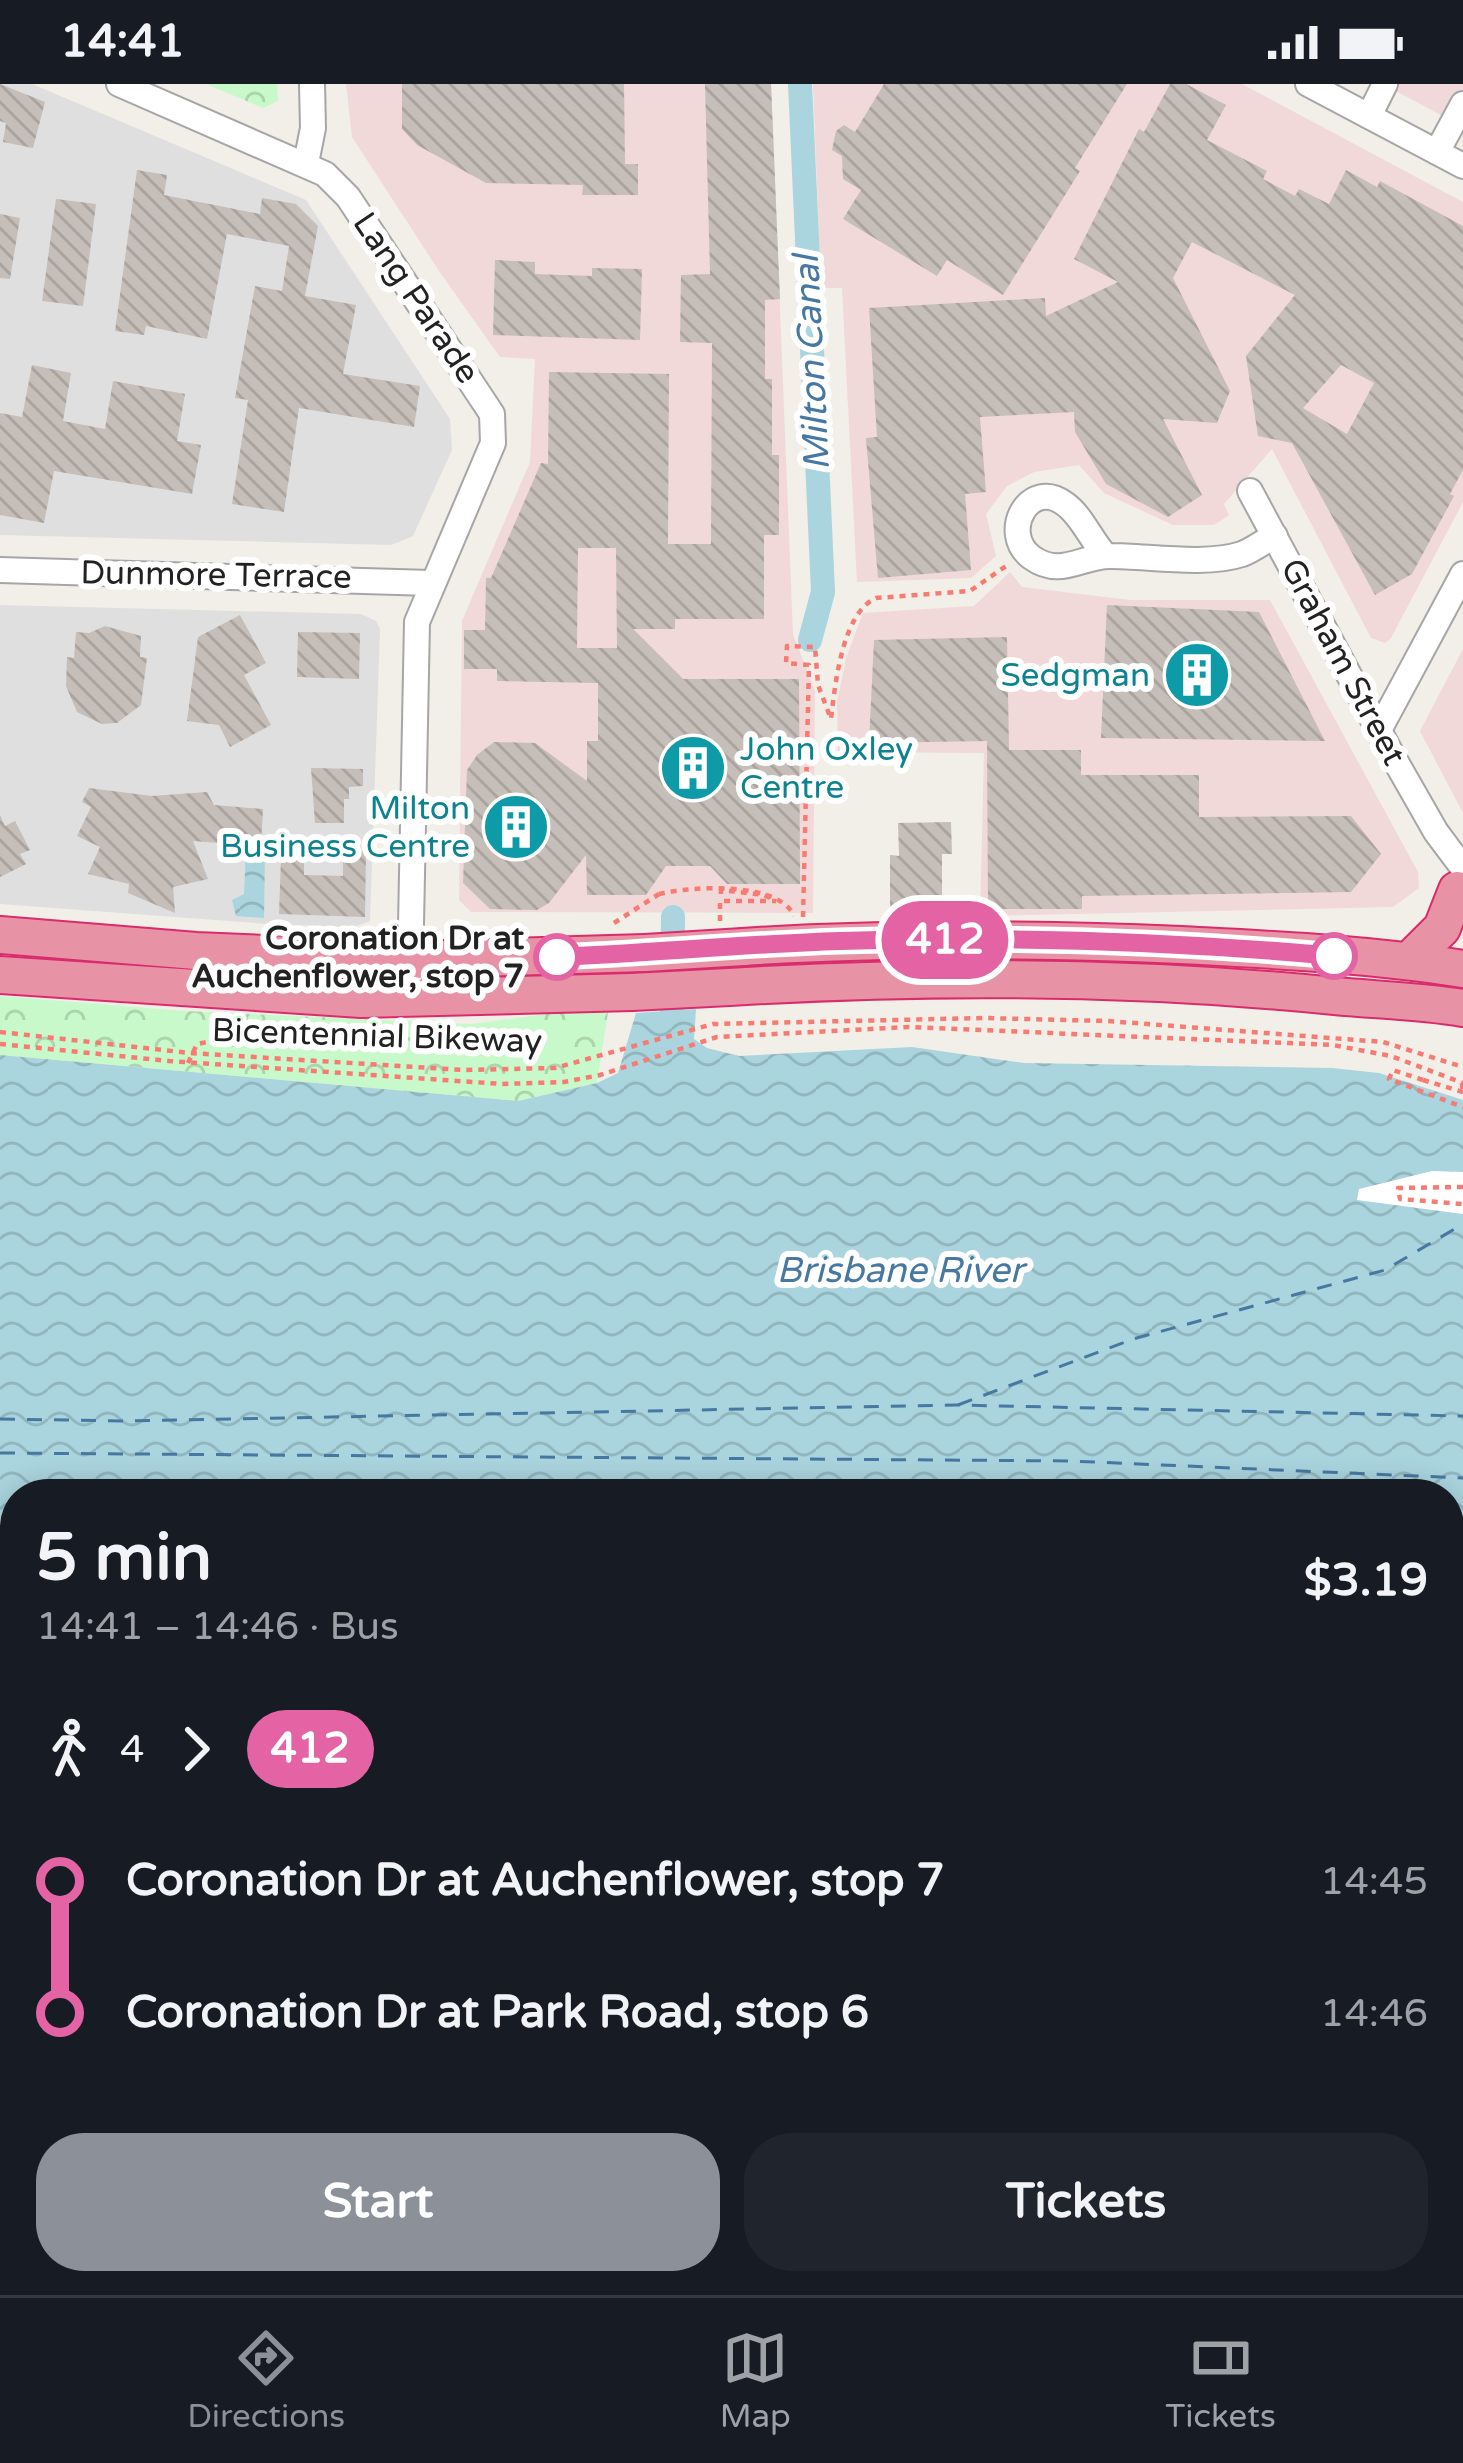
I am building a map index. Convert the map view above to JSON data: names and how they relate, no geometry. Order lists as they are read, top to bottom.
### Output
{
  "streets": {
    "street": ["Lang Parade", "Dunmore Terrace", "Graham Street"],
    "path": ["Bicentennial Bikeway"]
  },
  "crossings": [
    ["Lang Parade", "Dunmore Terrace"]
  ],
  "water": ["Milton Canal", "Brisbane River"],
  "places": {
    "building": ["Sedgman", "John Oxley Centre", "Milton Business Centre"],
    "other": ["Coronation Dr at Auchenflower, stop 7"]
  },
  "lines": ["bus line 412"],
  "page": {
    "status": "14:41",
    "on_map": "412",
    "heading": ["5 min", "14:41 – 14:46 · Bus", "$3.19"],
    "legs": ["4", "412"],
    "list": [
      {
        "name": "Coronation Dr at Auchenflower, stop 7",
        "value": "14:45"
      },
      {
        "name": "Coronation Dr at Park Road, stop 6",
        "value": "14:46"
      }
    ],
    "buttons": ["Start", "Tickets"],
    "tabs": ["Directions", "Map", "Tickets"]
  }
}
